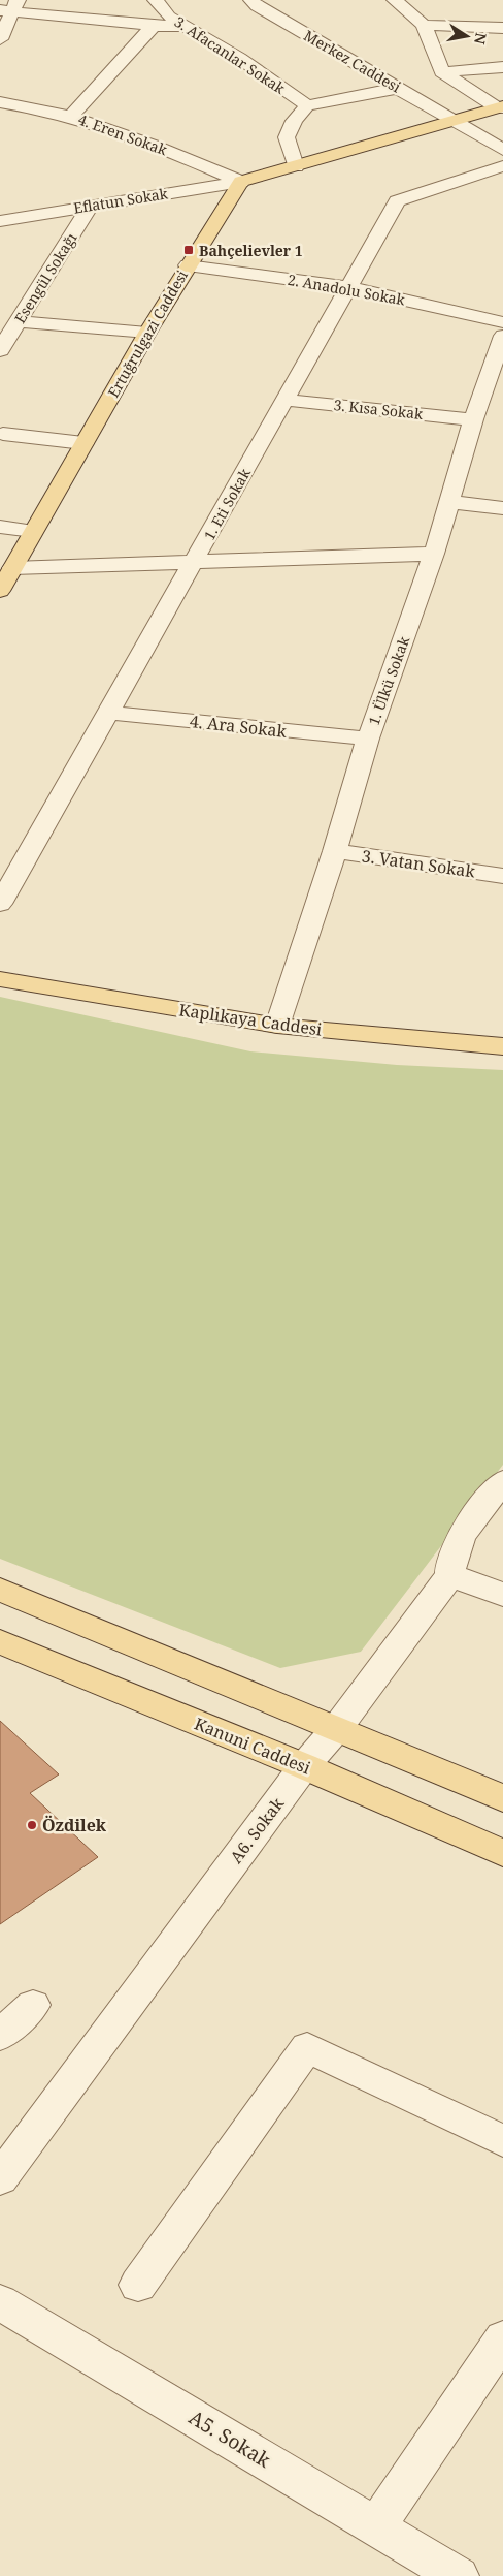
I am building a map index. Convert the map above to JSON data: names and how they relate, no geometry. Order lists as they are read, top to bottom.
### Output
{
  "streets": {
    "main road": ["Ertuğrulgazi Caddesi", "Kaplıkaya Caddesi", "Kanuni Caddesi"],
    "street": [
      "3. Afacanlar Sokak",
      "Merkez Caddesi",
      "4. Eren Sokak",
      "Eflatun Sokak",
      "Esengül Sokağı",
      "2. Anadolu Sokak",
      "3. Kısa Sokak",
      "1. Eti Sokak",
      "1. Ülkü Sokak",
      "4. Ara Sokak",
      "3. Vatan Sokak",
      "A6. Sokak",
      "A5. Sokak"
    ]
  },
  "crossings": [
    ["4. Eren Sokak", "Eflatun Sokak"],
    ["4. Eren Sokak", "Ertuğrulgazi Caddesi"],
    ["Eflatun Sokak", "Esengül Sokağı"],
    ["Eflatun Sokak", "Ertuğrulgazi Caddesi"],
    ["2. Anadolu Sokak", "Ertuğrulgazi Caddesi"],
    ["2. Anadolu Sokak", "1. Eti Sokak"],
    ["3. Kısa Sokak", "1. Eti Sokak"],
    ["3. Kısa Sokak", "1. Ülkü Sokak"],
    ["1. Eti Sokak", "4. Ara Sokak"],
    ["1. Ülkü Sokak", "4. Ara Sokak"],
    ["1. Ülkü Sokak", "3. Vatan Sokak"],
    ["1. Ülkü Sokak", "Kaplıkaya Caddesi"],
    ["Kanuni Caddesi", "A6. Sokak"]
  ],
  "places": {
    "transit": ["Bahçelievler 1"],
    "other": ["Özdilek"]
  },
  "north": "right"
}
